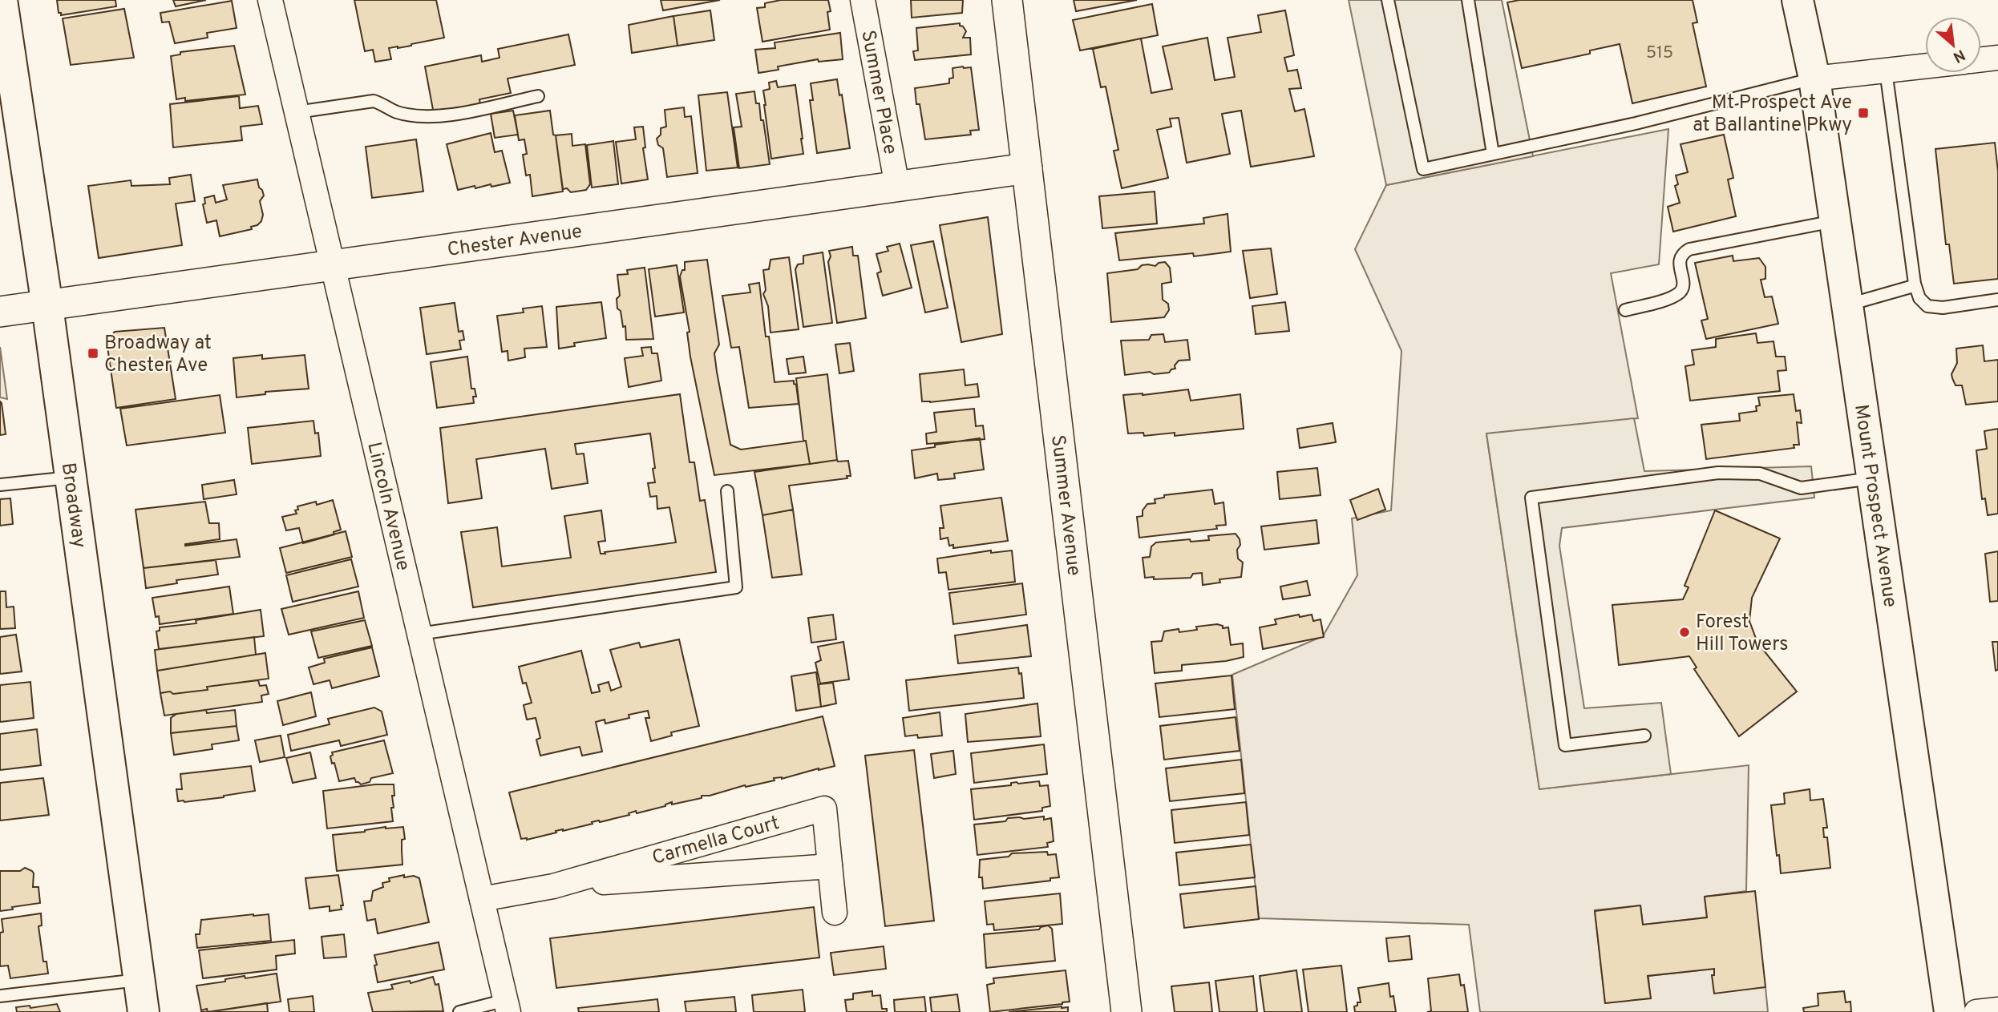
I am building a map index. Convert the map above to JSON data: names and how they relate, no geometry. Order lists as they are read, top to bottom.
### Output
{
  "streets": {
    "main road": ["Broadway", "Mount Prospect Avenue"],
    "street": [
      "Summer Place",
      "Chester Avenue",
      "Lincoln Avenue",
      "Summer Avenue",
      "Carmella Court"
    ]
  },
  "crossings": [
    ["Summer Place", "Chester Avenue"],
    ["Chester Avenue", "Broadway"],
    ["Chester Avenue", "Lincoln Avenue"],
    ["Chester Avenue", "Summer Avenue"],
    ["Lincoln Avenue", "Carmella Court"]
  ],
  "places": {
    "transit": ["Mt Prospect Ave at Ballantine Pkwy", "Broadway at Chester Ave"],
    "other": ["Forest Hill Towers"]
  },
  "house_numbers": ["515"],
  "north": "bottom right"
}
